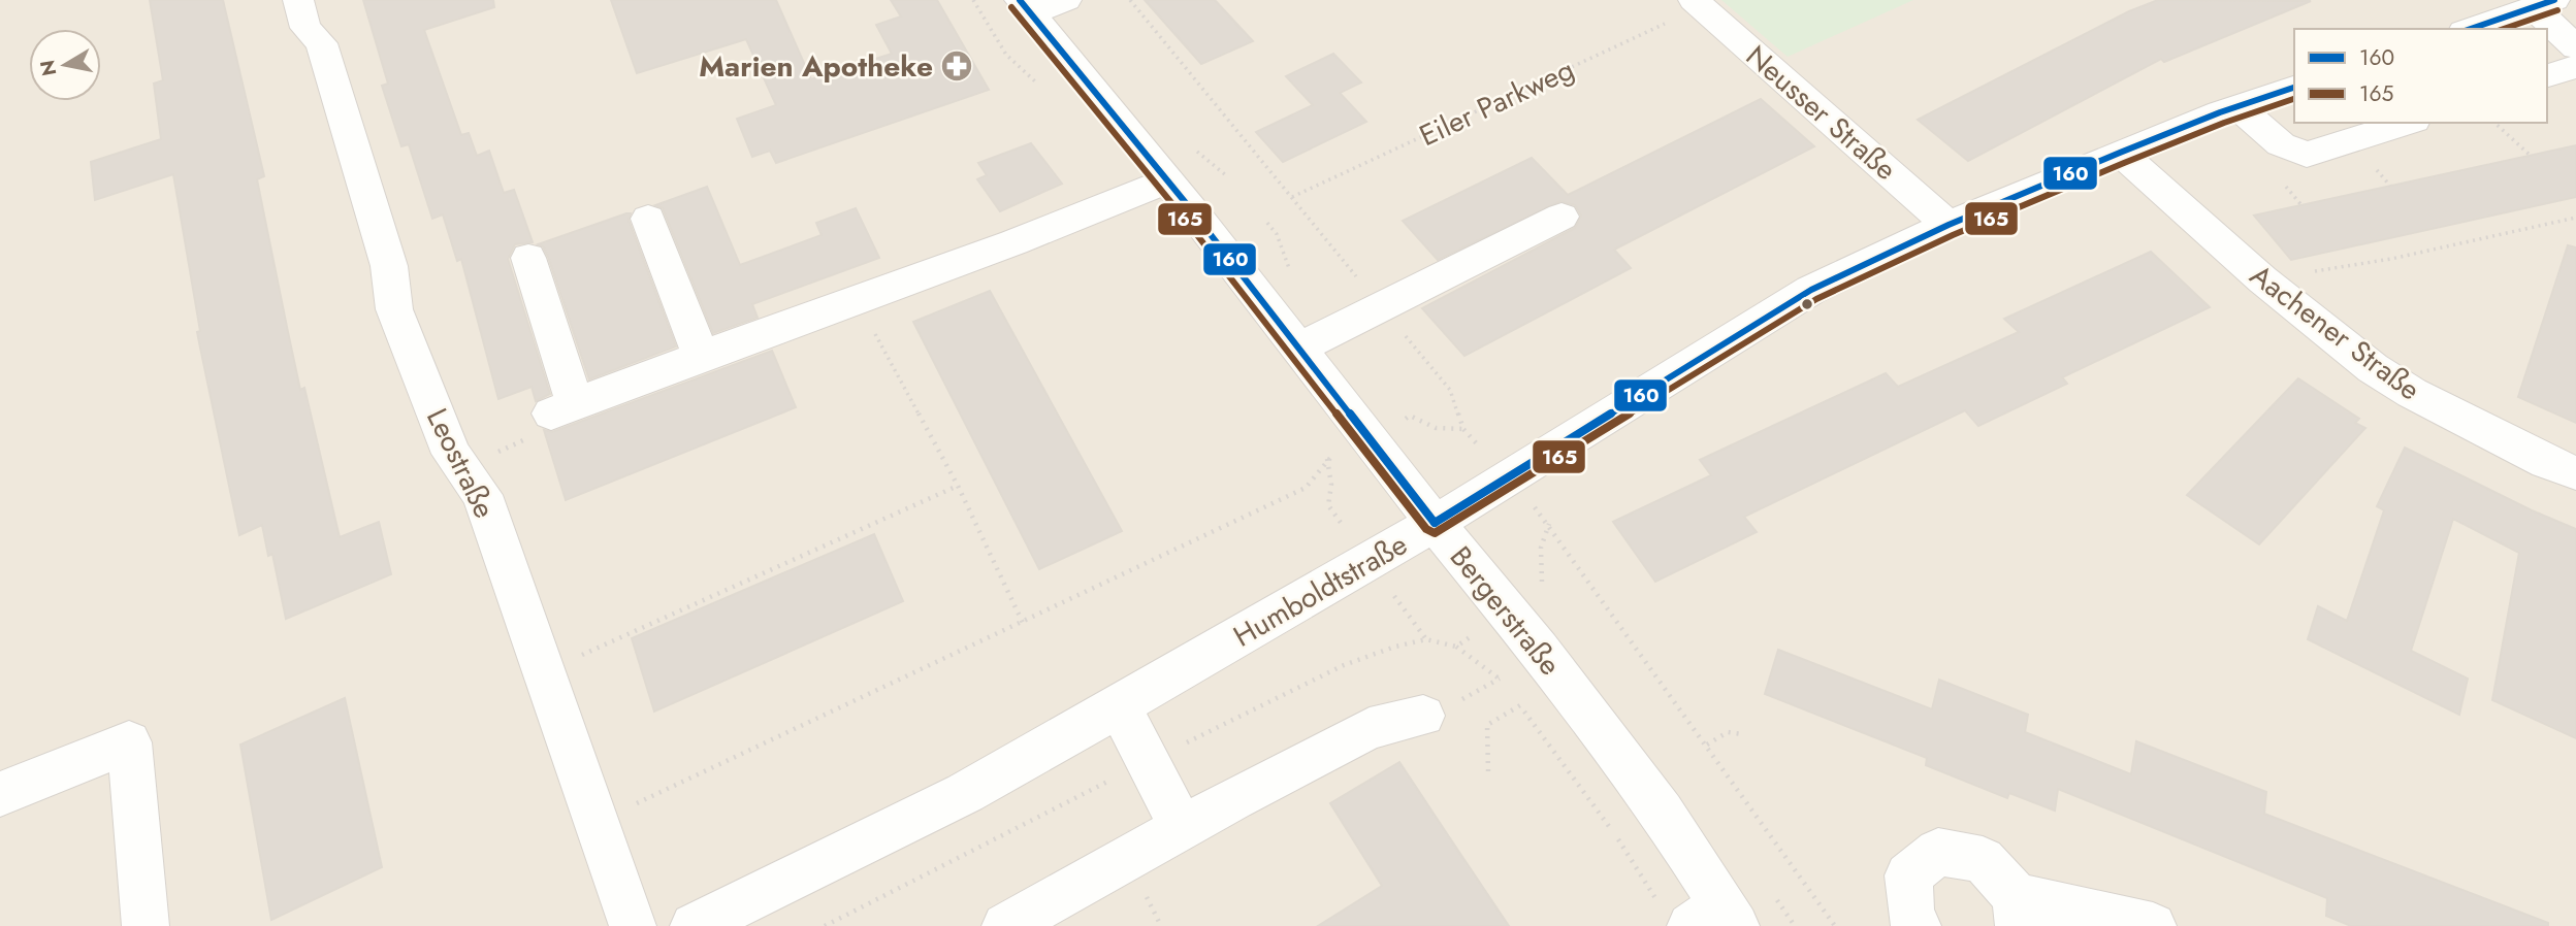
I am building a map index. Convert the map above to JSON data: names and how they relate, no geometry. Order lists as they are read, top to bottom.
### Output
{
  "streets": {
    "street": [
      "Neusser Straße",
      "Aachener Straße",
      "Leostraße",
      "Humboldtstraße",
      "Bergerstraße"
    ],
    "path": ["Eiler Parkweg"]
  },
  "crossings": [
    ["Eiler Parkweg", "Neusser Straße"],
    ["Neusser Straße", "Humboldtstraße"],
    ["Aachener Straße", "Humboldtstraße"],
    ["Humboldtstraße", "Bergerstraße"]
  ],
  "places": {
    "pharmacy": ["Marien Apotheke"]
  },
  "lines": ["transit line 160", "transit line 165"],
  "legend": ["160", "165"],
  "north": "left"
}
